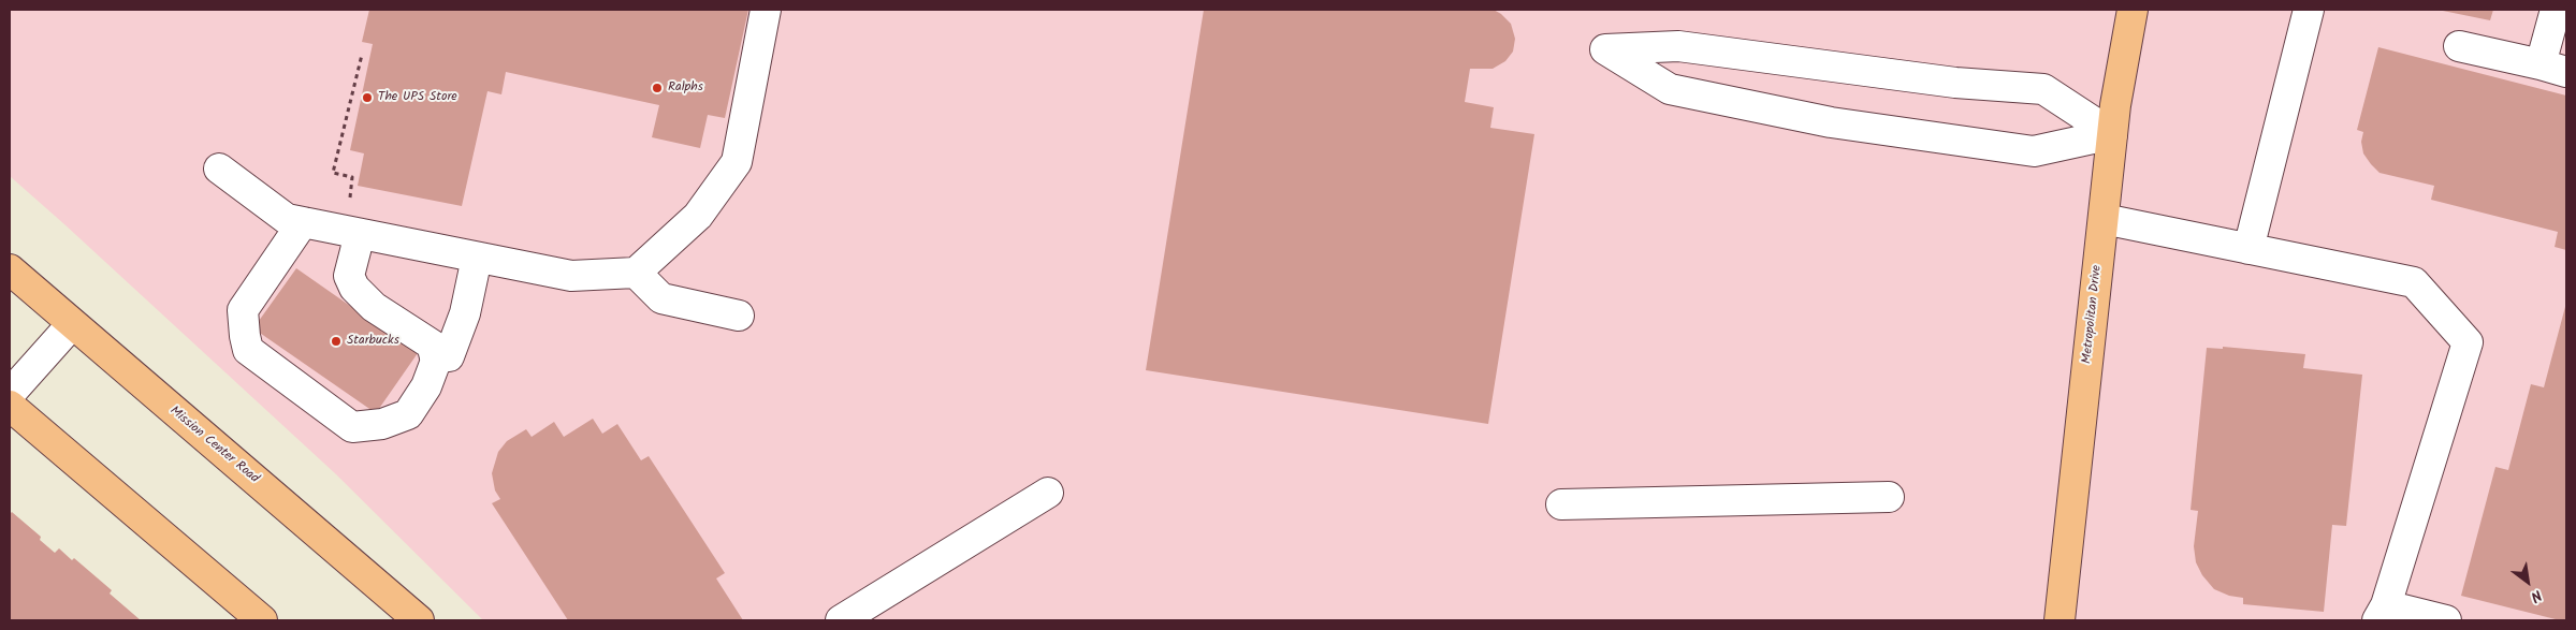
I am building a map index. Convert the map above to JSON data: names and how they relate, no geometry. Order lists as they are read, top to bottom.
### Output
{
  "streets": {
    "main road": ["Metropolitan Drive", "Mission Center Road"]
  },
  "places": ["Ralphs", "The UPS Store", "Starbucks"],
  "north": "bottom right"
}
